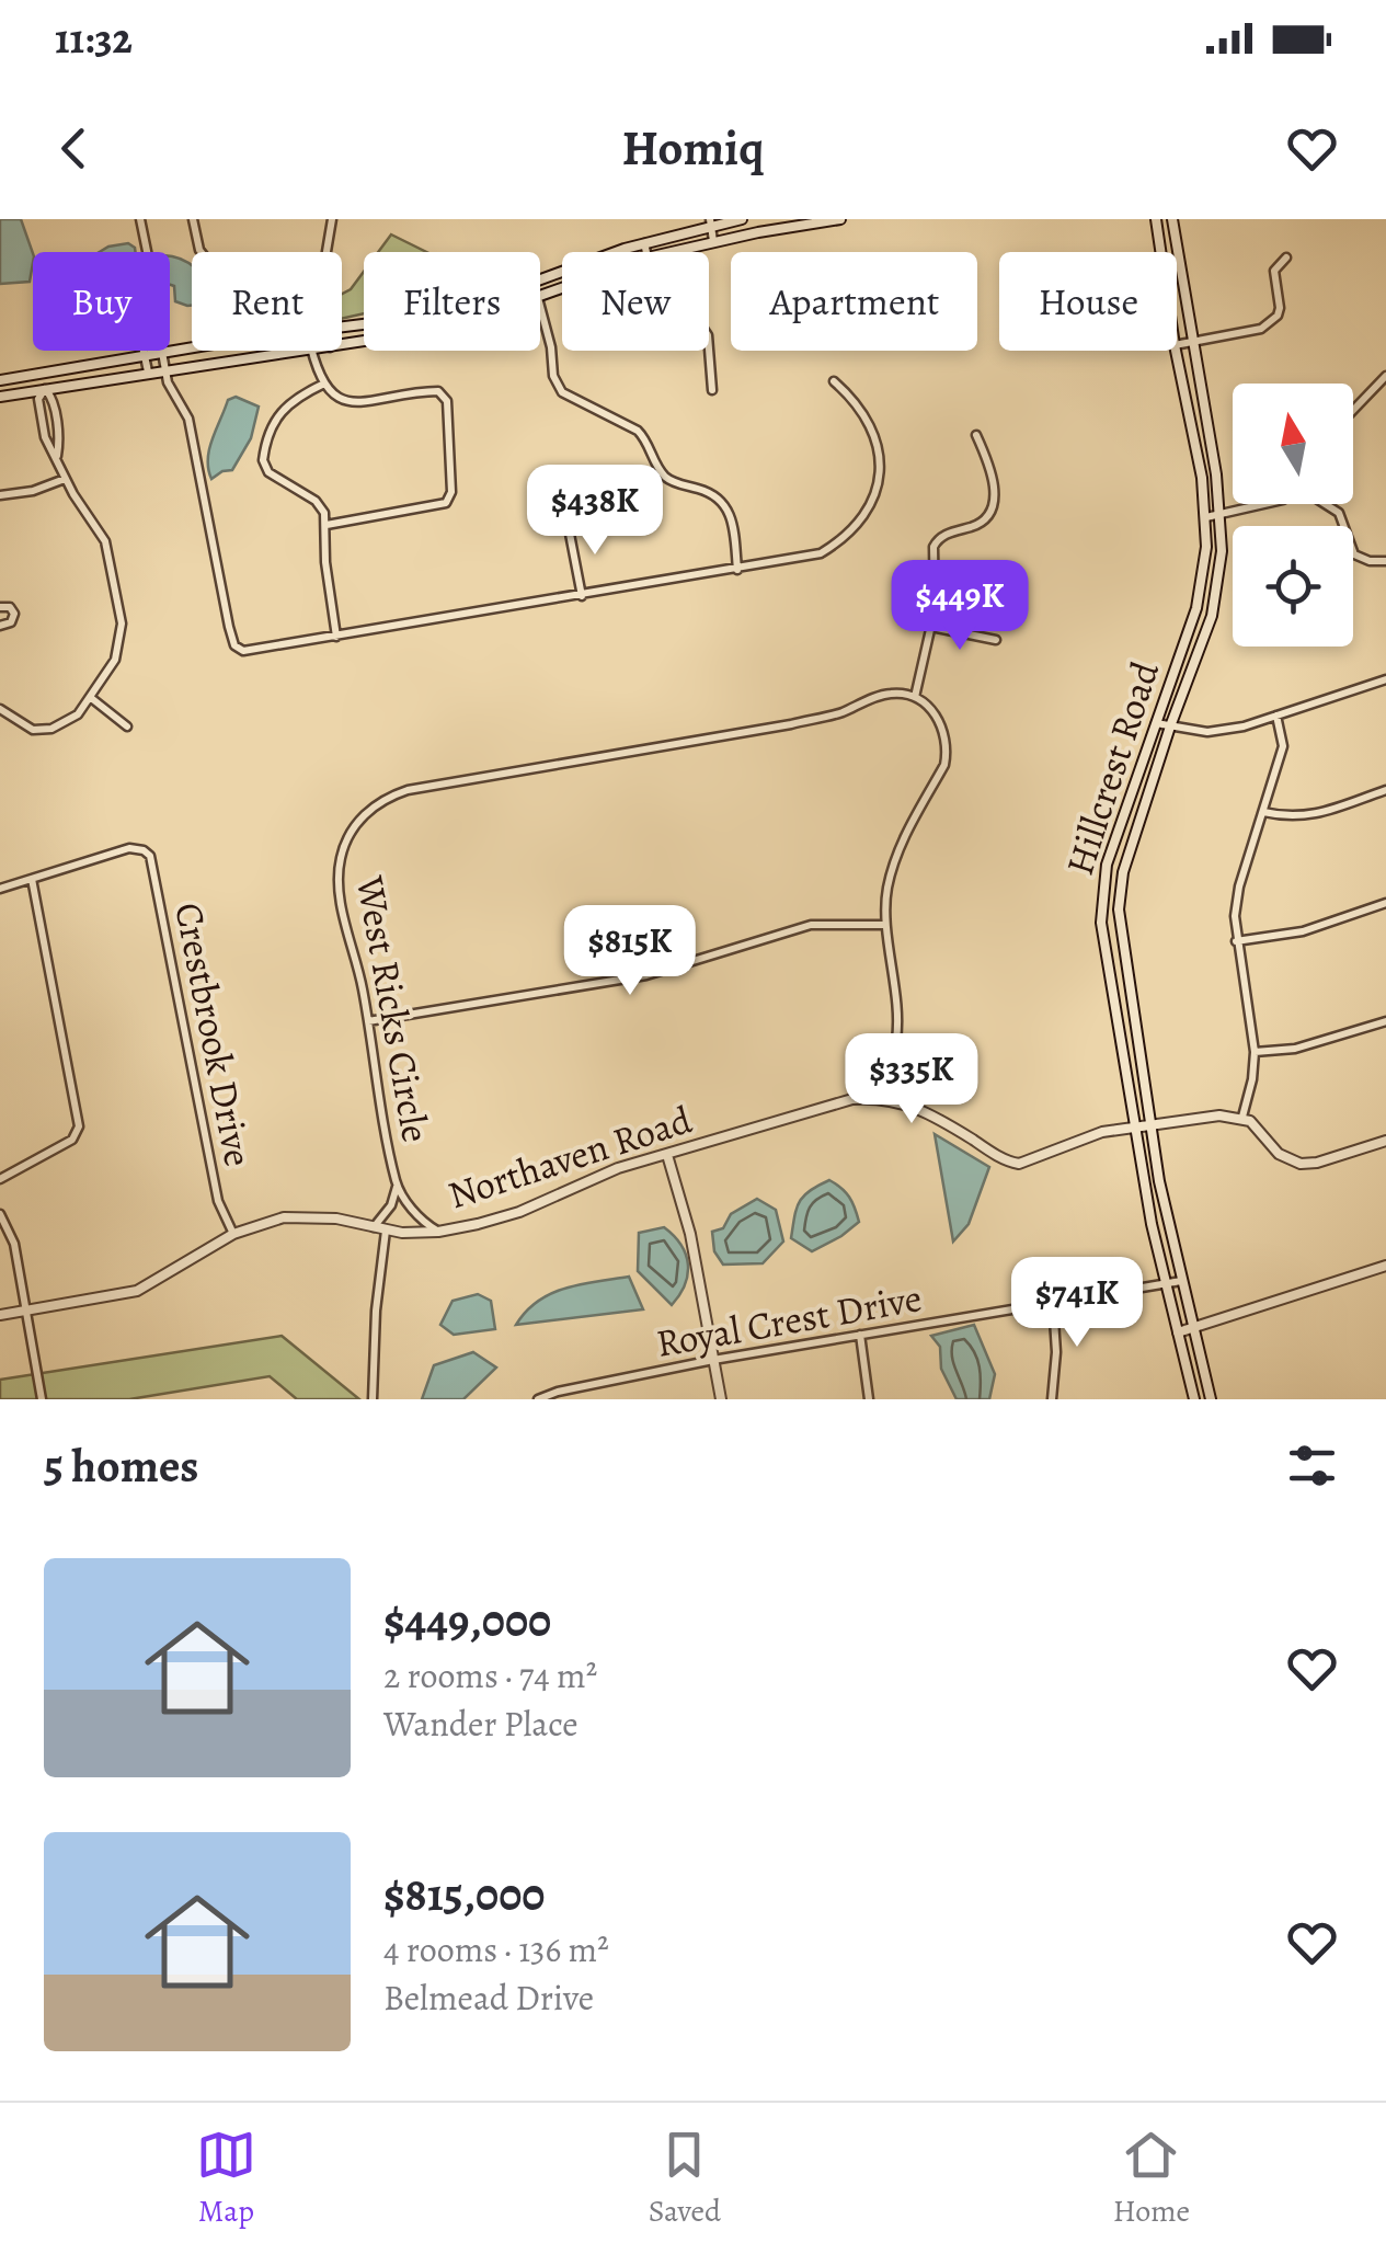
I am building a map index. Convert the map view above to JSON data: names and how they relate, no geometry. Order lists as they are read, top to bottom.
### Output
{
  "streets": {
    "main road": ["Hillcrest Road", "Northaven Road"],
    "street": ["West Ricks Circle", "Crestbrook Drive", "Royal Crest Drive"]
  },
  "crossings": [
    ["Hillcrest Road", "Northaven Road"],
    ["Hillcrest Road", "Royal Crest Drive"],
    ["West Ricks Circle", "Northaven Road"],
    ["Crestbrook Drive", "Northaven Road"]
  ],
  "north": "top",
  "page": {
    "status": "11:32",
    "header": "Homiq",
    "chip": [
      "Buy",
      "Rent",
      "Filters",
      "New",
      "Apartment",
      "House"
    ],
    "price": [
      "$438K",
      "$449K",
      "$815K",
      "$335K",
      "$741K"
    ],
    "heading": "5 homes",
    "list": [
      {
        "name": "$449,000",
        "note": "2 rooms · 74 m² · Wander Place"
      },
      {
        "name": "$815,000",
        "note": "4 rooms · 136 m² · Belmead Drive"
      }
    ],
    "tabs": ["Map", "Saved", "Home"]
  }
}
